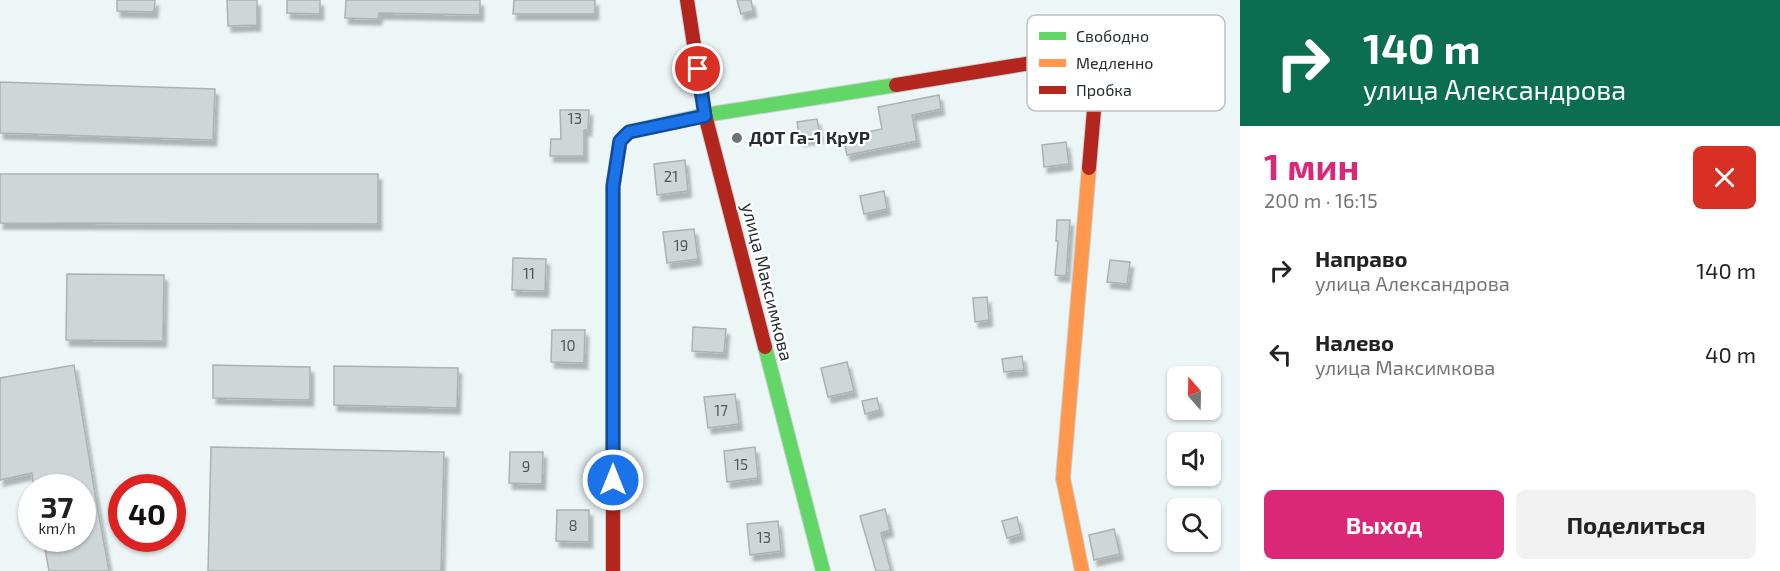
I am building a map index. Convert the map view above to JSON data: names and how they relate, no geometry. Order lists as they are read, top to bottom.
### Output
{
  "streets": {
    "street": ["улица Максимкова"]
  },
  "places": ["ДОТ Га-1 КрУР"],
  "house_numbers": [
    "13",
    "21",
    "19",
    "11",
    "10",
    "17",
    "15",
    "9",
    "8",
    "13"
  ],
  "legend": ["Свободно", "Медленно", "Пробка"],
  "north": "top",
  "page": {
    "turn": ["140 m", "улица Александрова"],
    "heading": ["1 мин", "200 m · 16:15"],
    "list": [
      {
        "name": "Направо",
        "note": "улица Александрова",
        "value": "140 m"
      },
      {
        "name": "Налево",
        "note": "улица Максимкова",
        "value": "40 m"
      }
    ],
    "speed": "37 km/h",
    "limit": "40",
    "buttons": ["Выход", "Поделиться"]
  }
}
